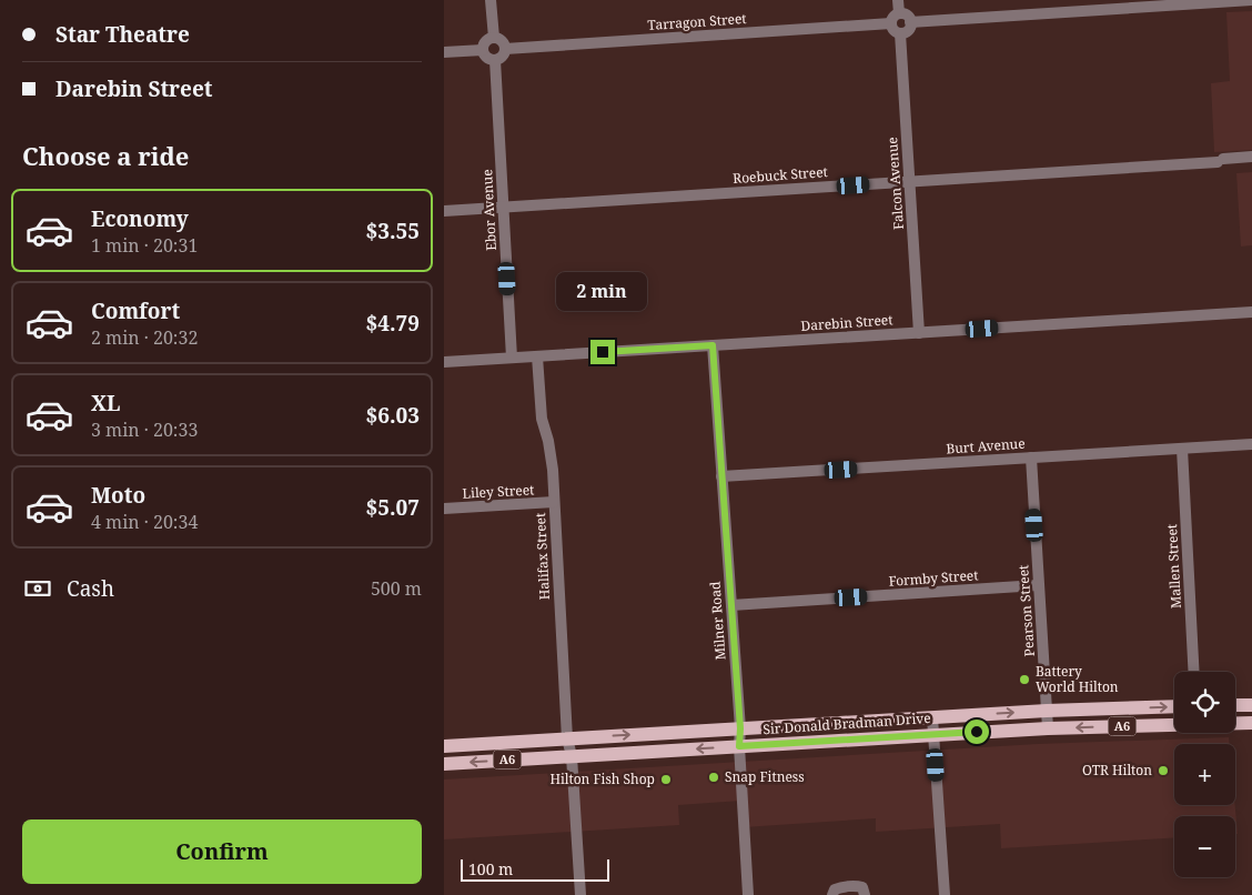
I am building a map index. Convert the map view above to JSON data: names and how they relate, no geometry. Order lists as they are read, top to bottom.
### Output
{
  "streets": {
    "main road": ["Sir Donald Bradman Drive", "A6"],
    "street": [
      "Tarragon Street",
      "Roebuck Street",
      "Falcon Avenue",
      "Ebor Avenue",
      "Darebin Street",
      "Burt Avenue",
      "Liley Street",
      "Halifax Street",
      "Mallen Street",
      "Formby Street",
      "Pearson Street",
      "Milner Road"
    ]
  },
  "crossings": [
    ["Tarragon Street", "Falcon Avenue"],
    ["Tarragon Street", "Ebor Avenue"],
    ["Roebuck Street", "Falcon Avenue"],
    ["Roebuck Street", "Ebor Avenue"],
    ["Falcon Avenue", "Darebin Street"],
    ["Ebor Avenue", "Darebin Street"],
    ["Darebin Street", "Halifax Street"],
    ["Darebin Street", "Milner Road"],
    ["Burt Avenue", "Mallen Street"],
    ["Burt Avenue", "Pearson Street"],
    ["Burt Avenue", "Milner Road"],
    ["Liley Street", "Halifax Street"],
    ["Halifax Street", "Sir Donald Bradman Drive"],
    ["Formby Street", "Pearson Street"],
    ["Formby Street", "Milner Road"],
    ["Pearson Street", "Sir Donald Bradman Drive"],
    ["Milner Road", "Sir Donald Bradman Drive"]
  ],
  "places": [
    "Battery World Hilton",
    "OTR Hilton",
    "Snap Fitness",
    "Hilton Fish Shop"
  ],
  "scale_bar": "100 m",
  "page": {
    "banner": ["Star Theatre", "Darebin Street"],
    "heading": "Choose a ride",
    "list": [
      {
        "name": "Economy",
        "note": "1 min · 20:31",
        "value": "$3.55"
      },
      {
        "name": "Comfort",
        "note": "2 min · 20:32",
        "value": "$4.79"
      },
      {
        "name": "XL",
        "note": "3 min · 20:33",
        "value": "$6.03"
      },
      {
        "name": "Moto",
        "note": "4 min · 20:34",
        "value": "$5.07"
      }
    ],
    "bubble": "2 min",
    "pay": ["Cash", "500 m"],
    "map_buttons": ["+", "−"],
    "buttons": "Confirm",
    "scale": "100 m"
  }
}
